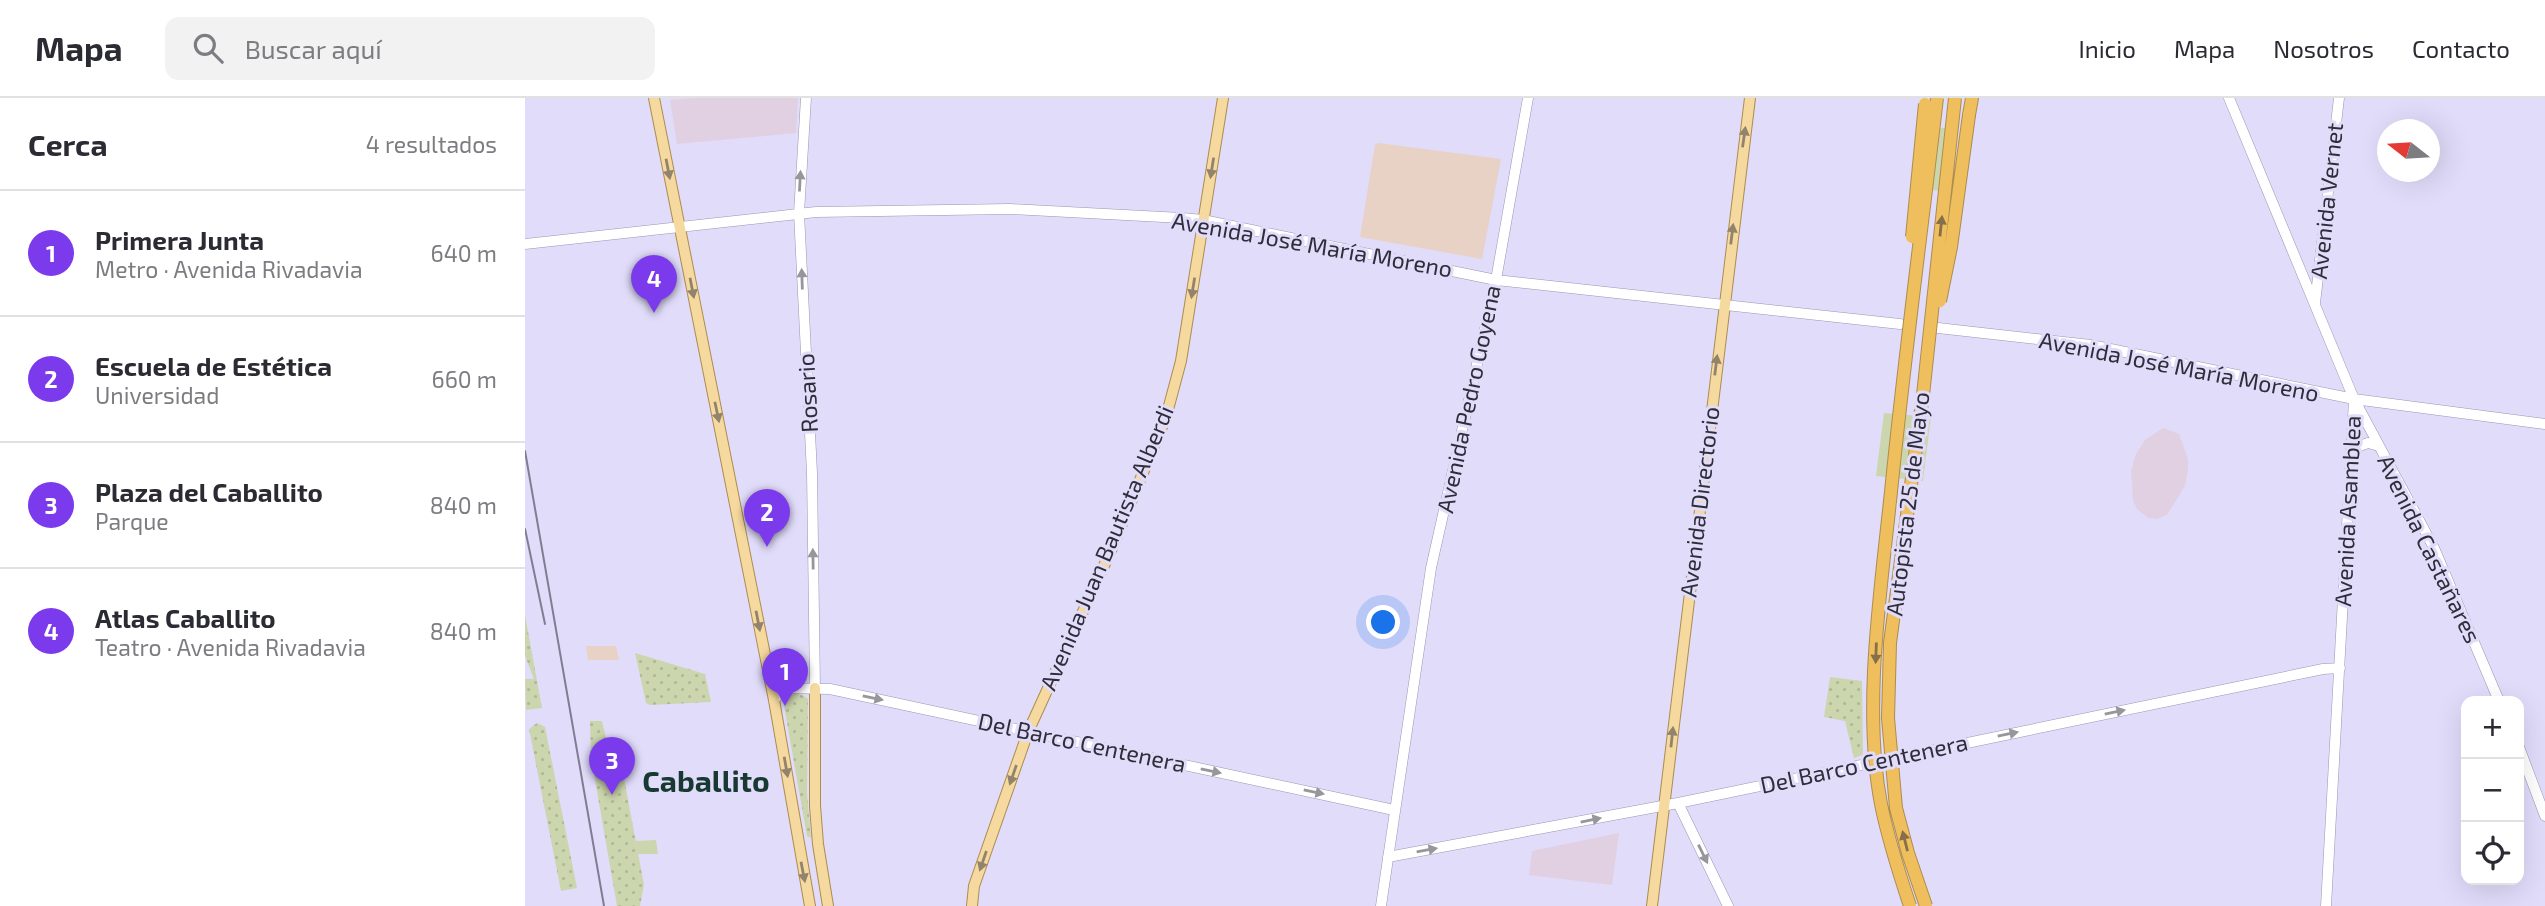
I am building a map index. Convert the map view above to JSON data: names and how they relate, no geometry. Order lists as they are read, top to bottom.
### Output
{
  "streets": {
    "highway": ["Autopista 25 de Mayo"],
    "main road": [
      "Avenida Vernet",
      "Avenida José María Moreno",
      "Rosario",
      "Avenida Pedro Goyena",
      "Avenida Directorio",
      "Avenida Asamblea",
      "Avenida Juan Bautista Alberdi",
      "Avenida Castañares",
      "Del Barco Centenera"
    ]
  },
  "crossings": [
    ["Avenida Vernet", "Avenida Asamblea"],
    ["Avenida José María Moreno", "Rosario"],
    ["Avenida José María Moreno", "Avenida Pedro Goyena"],
    ["Avenida José María Moreno", "Avenida Directorio"],
    ["Avenida José María Moreno", "Avenida Asamblea"],
    ["Avenida José María Moreno", "Avenida Juan Bautista Alberdi"],
    ["Avenida José María Moreno", "Avenida Castañares"],
    ["Rosario", "Del Barco Centenera"],
    ["Avenida Pedro Goyena", "Del Barco Centenera"],
    ["Avenida Directorio", "Del Barco Centenera"],
    ["Avenida Asamblea", "Avenida Castañares"],
    ["Avenida Asamblea", "Del Barco Centenera"],
    ["Avenida Juan Bautista Alberdi", "Del Barco Centenera"]
  ],
  "one_way": ["Avenida Directorio", "Avenida Juan Bautista Alberdi", "Del Barco Centenera"],
  "districts": ["Caballito"],
  "north": "left",
  "page": {
    "header": "Mapa",
    "search": "Buscar aquí",
    "nav": [
      "Inicio",
      "Mapa",
      "Nosotros",
      "Contacto"
    ],
    "heading": ["Cerca", "4 resultados"],
    "list": [
      {
        "mark": "1",
        "name": "Primera Junta",
        "note": "Metro · Avenida Rivadavia",
        "value": "640 m"
      },
      {
        "mark": "2",
        "name": "Escuela de Estética",
        "note": "Universidad",
        "value": "660 m"
      },
      {
        "mark": "3",
        "name": "Plaza del Caballito",
        "note": "Parque",
        "value": "840 m"
      },
      {
        "mark": "4",
        "name": "Atlas Caballito",
        "note": "Teatro · Avenida Rivadavia",
        "value": "840 m"
      }
    ],
    "pins": [
      "4",
      "2",
      "1",
      "3"
    ],
    "map_buttons": ["+", "−"]
  }
}
